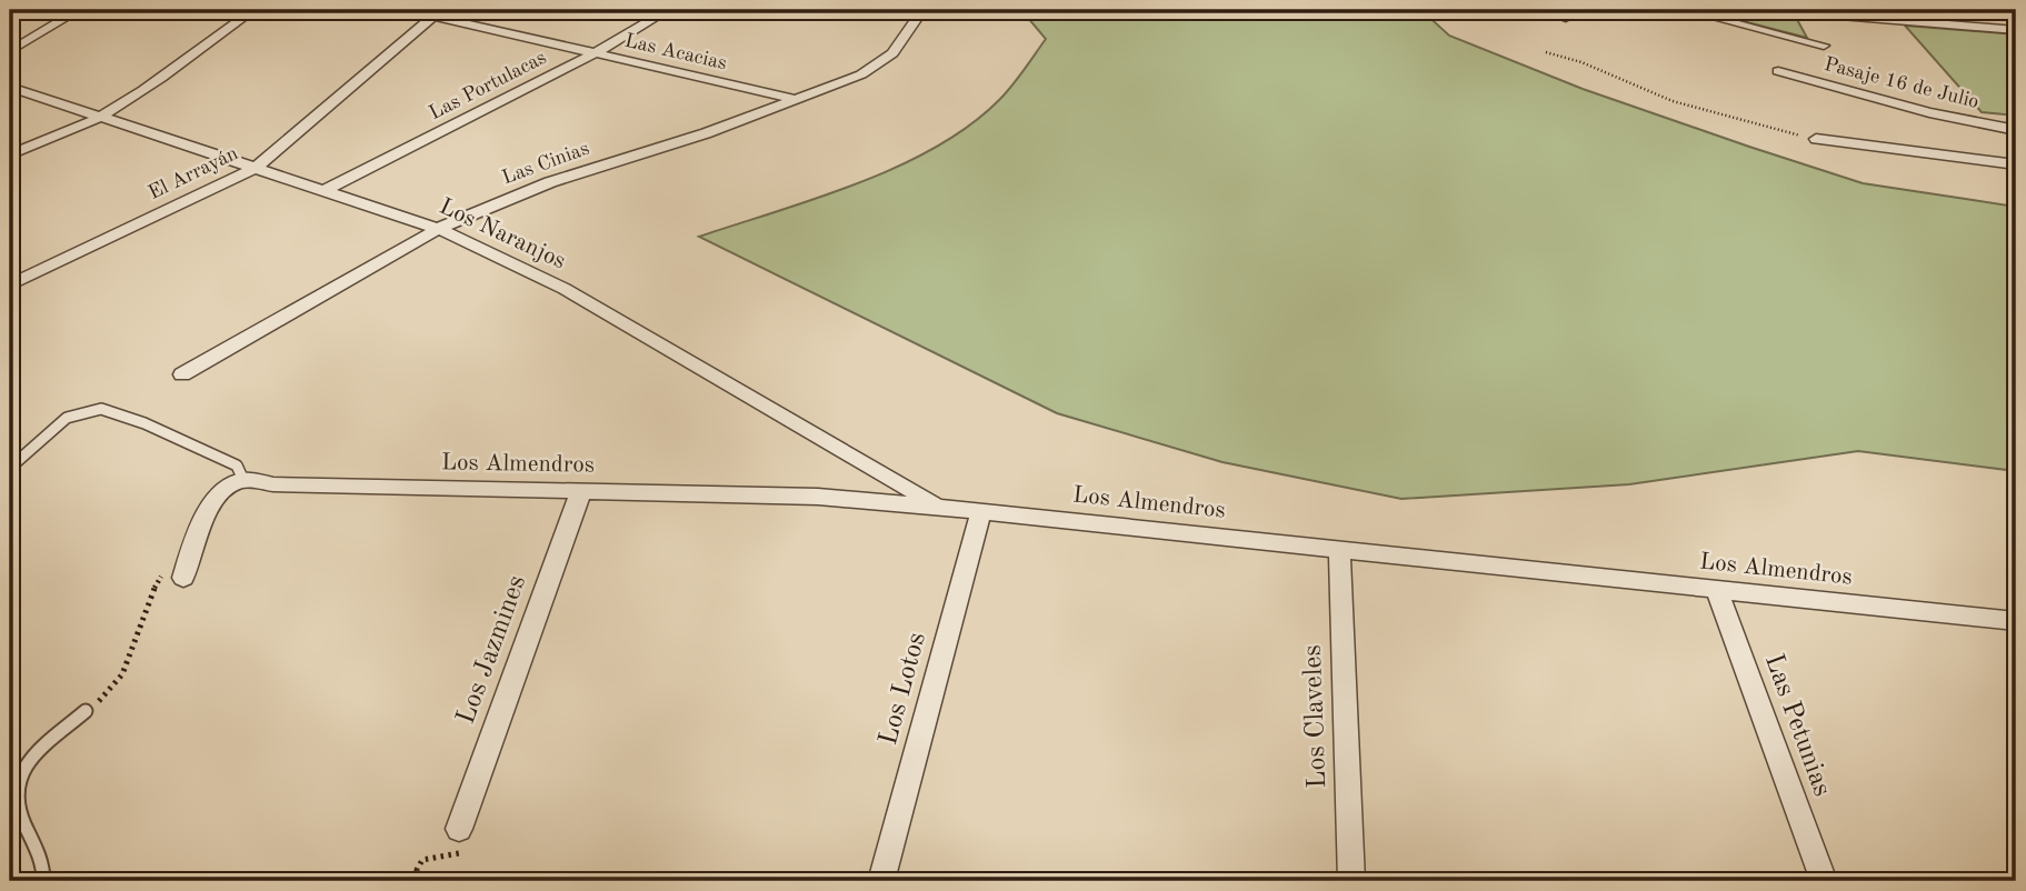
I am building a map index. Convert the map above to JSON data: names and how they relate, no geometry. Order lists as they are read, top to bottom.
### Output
{
  "streets": {
    "street": [
      "Las Acacias",
      "Pasaje 16 de Julio",
      "Las Portulacas",
      "Las Cinias",
      "El Arrayán",
      "Los Naranjos",
      "Los Almendros",
      "Los Jazmines",
      "Los Lotos",
      "Los Claveles",
      "Las Petunias"
    ]
  },
  "crossings": [
    ["Las Acacias", "Las Portulacas"],
    ["Las Acacias", "Las Cinias"],
    ["Las Acacias", "El Arrayán"],
    ["Las Portulacas", "Los Naranjos"],
    ["Las Cinias", "Los Naranjos"],
    ["El Arrayán", "Los Naranjos"],
    ["Los Naranjos", "Los Almendros"],
    ["Los Almendros", "Los Jazmines"],
    ["Los Almendros", "Los Lotos"],
    ["Los Almendros", "Los Claveles"],
    ["Los Almendros", "Las Petunias"]
  ]
}
